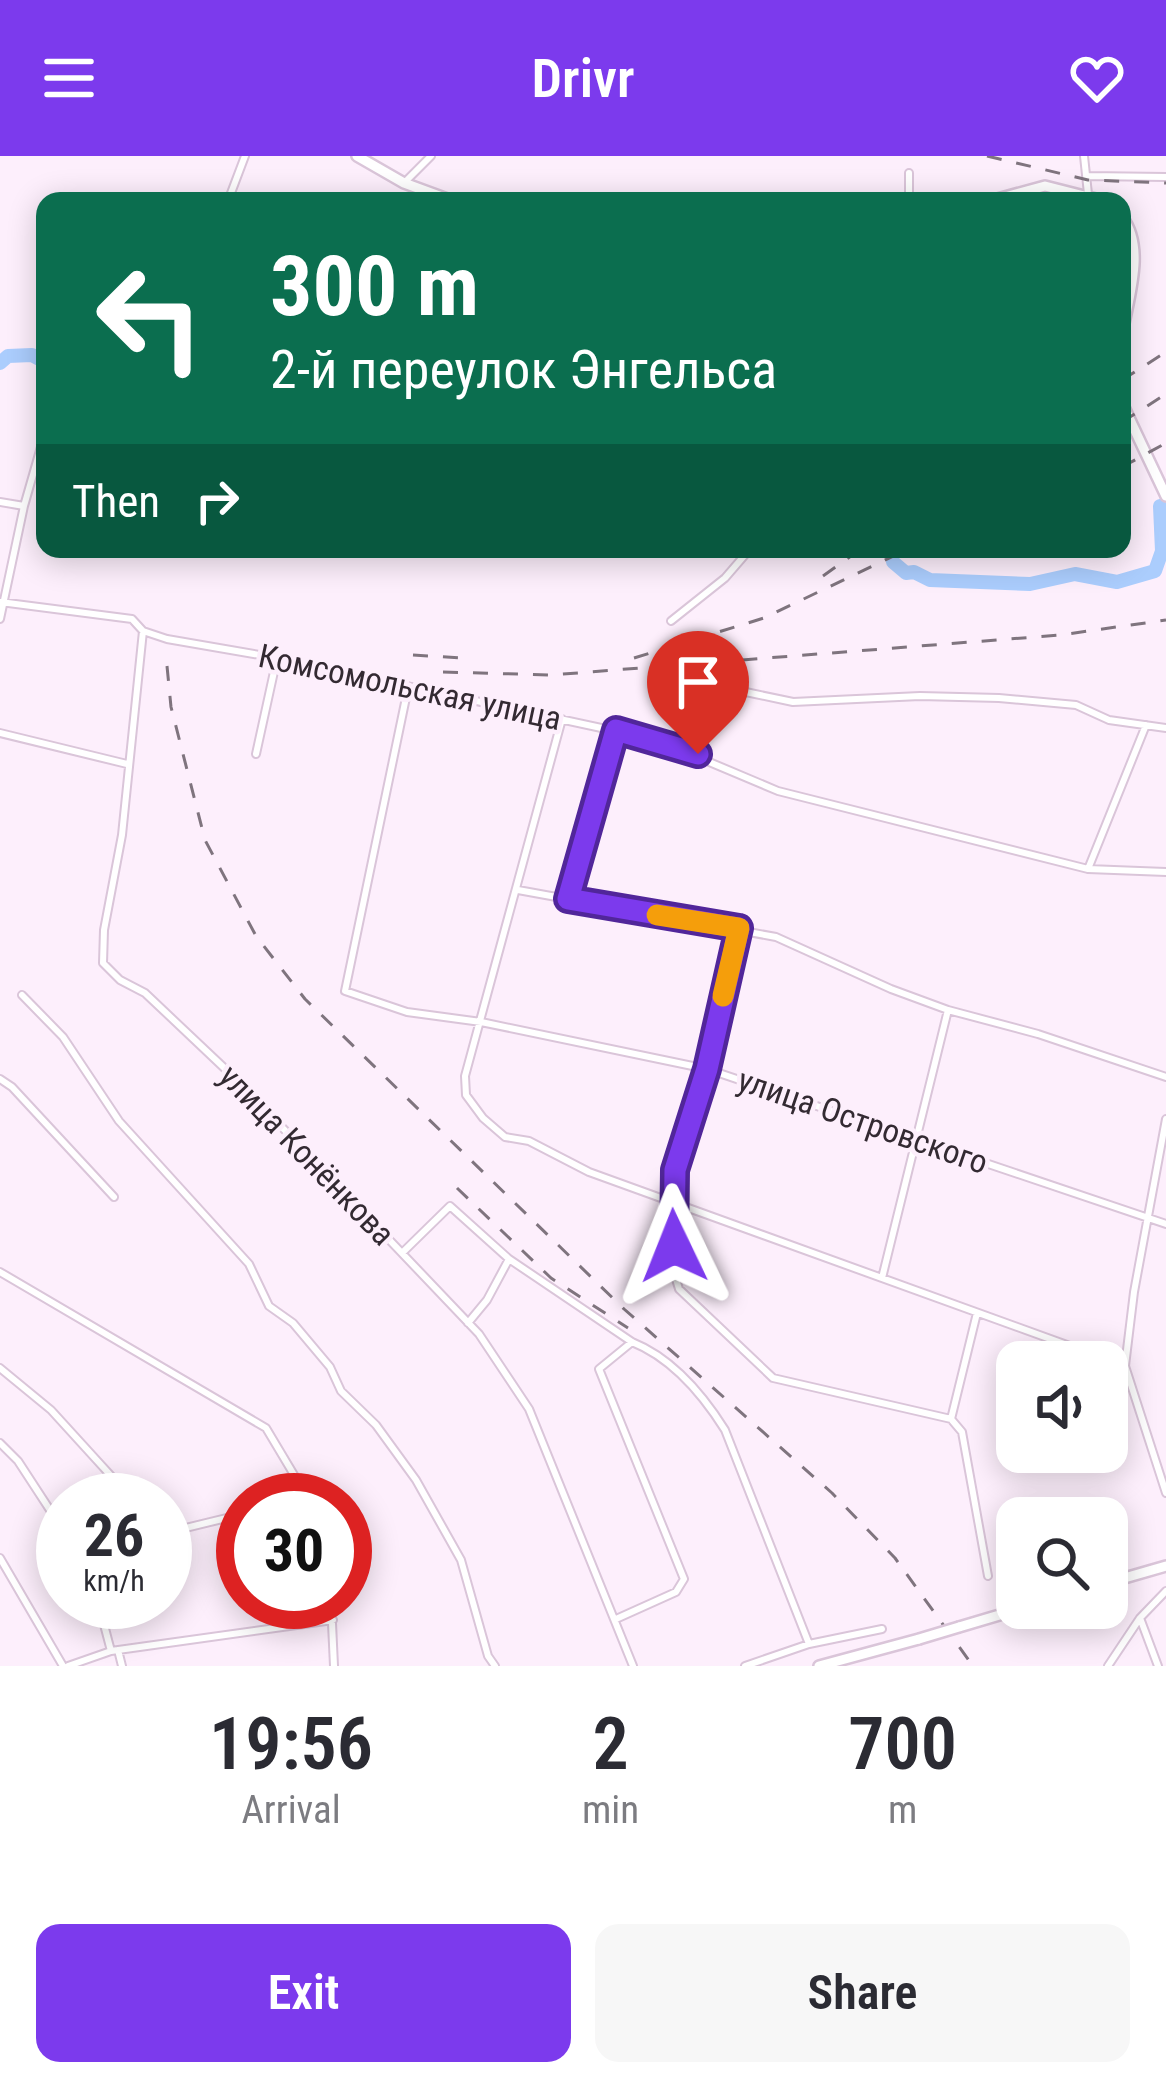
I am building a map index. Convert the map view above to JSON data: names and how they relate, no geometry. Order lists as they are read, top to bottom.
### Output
{
  "streets": {
    "street": ["Комсомольская улица", "улица Островского", "улица Конёнкова"]
  },
  "crossings": [
    ["Комсомольская улица", "улица Островского"],
    ["Комсомольская улица", "улица Конёнкова"]
  ],
  "page": {
    "header": "Drivr",
    "turn": ["300 m", "2-й переулок Энгельса"],
    "then": "Then",
    "speed": "26 km/h",
    "limit": "30",
    "eta": [
      "19:56",
      "Arrival",
      "2",
      "min",
      "700",
      "m"
    ],
    "buttons": ["Exit", "Share"]
  }
}
